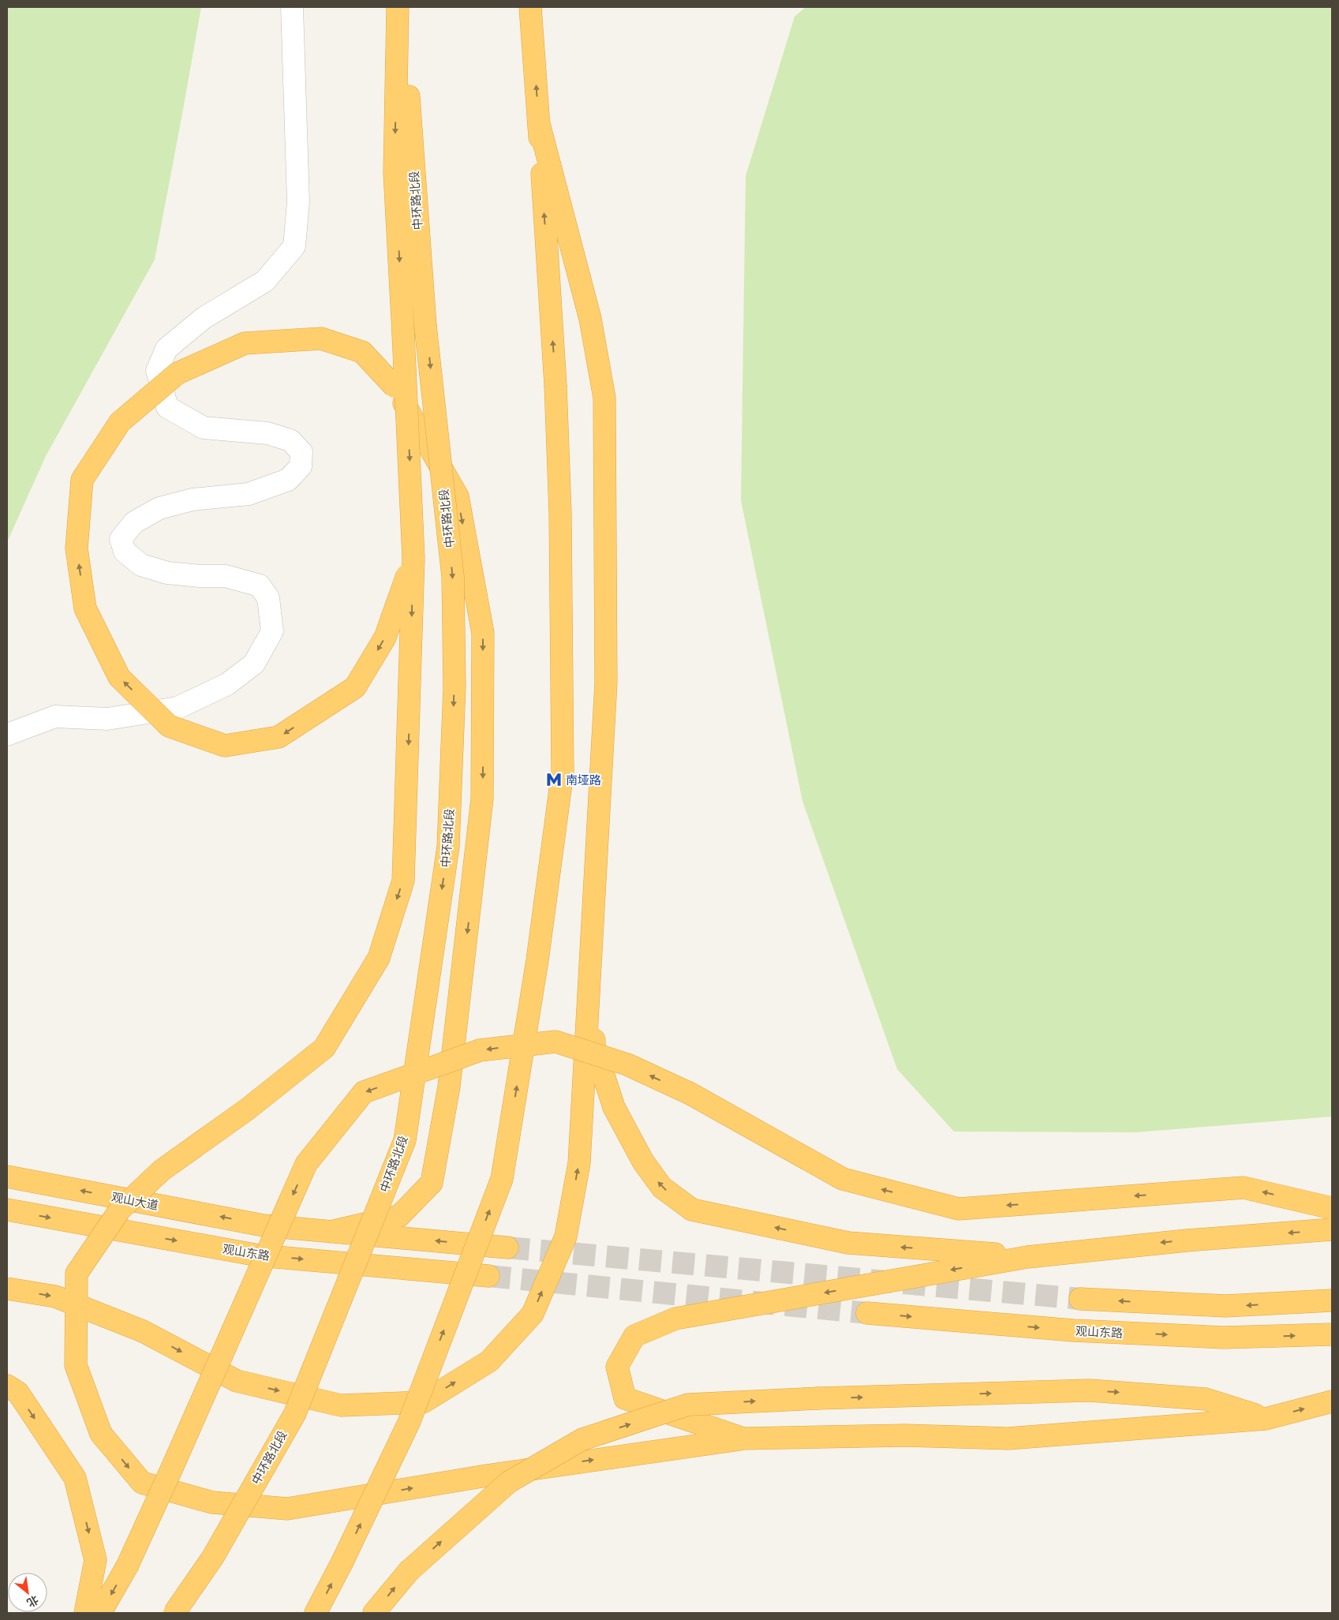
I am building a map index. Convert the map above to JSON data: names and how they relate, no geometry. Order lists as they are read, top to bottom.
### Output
{
  "streets": {
    "highway": ["中环路北段", "观山大道", "观山东路"]
  },
  "one_way": ["观山大道"],
  "places": {
    "metro station": ["南垭路"]
  },
  "north": "bottom right"
}
